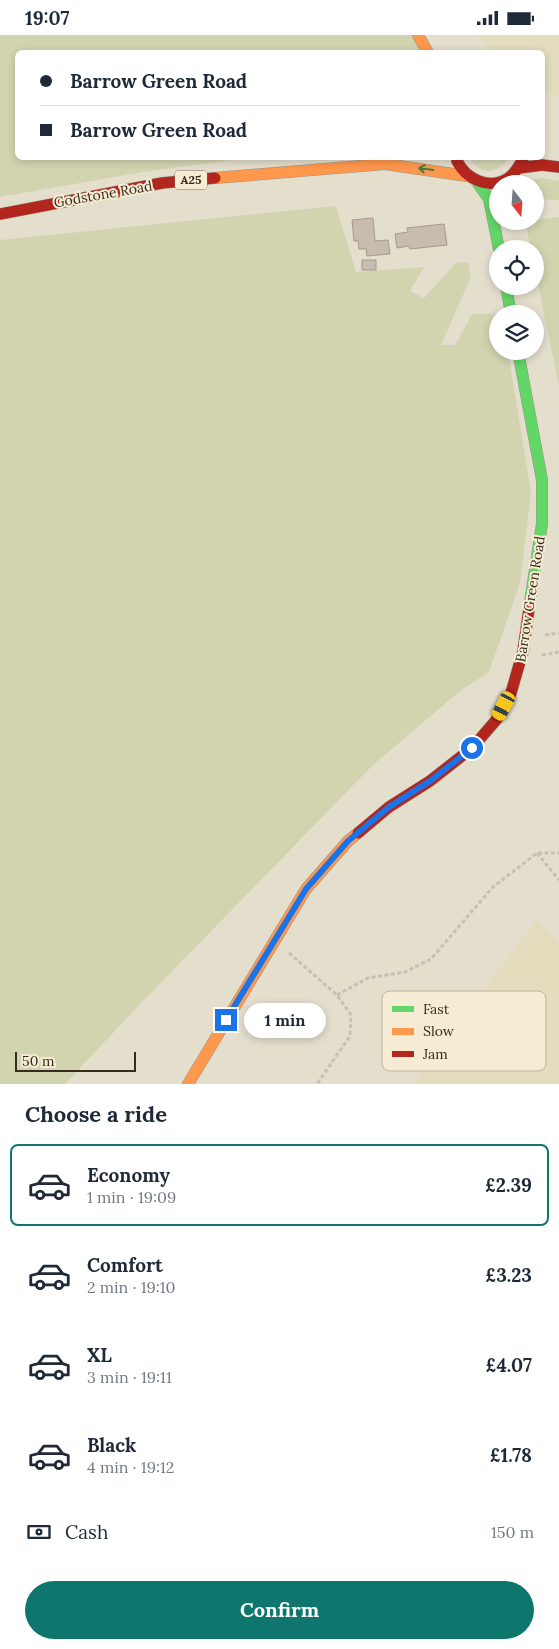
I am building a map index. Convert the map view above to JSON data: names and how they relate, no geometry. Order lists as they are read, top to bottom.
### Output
{
  "streets": {
    "street": ["A25", "Godstone Road", "Barrow Green Road"]
  },
  "legend": ["Fast", "Slow", "Jam"],
  "scale_bar": "50 m",
  "north": "bottom",
  "page": {
    "status": "19:07",
    "banner": ["Barrow Green Road", "Barrow Green Road"],
    "bubble": "1 min",
    "scale": "50 m",
    "heading": "Choose a ride",
    "list": [
      {
        "name": "Economy",
        "note": "1 min · 19:09",
        "value": "£2.39"
      },
      {
        "name": "Comfort",
        "note": "2 min · 19:10",
        "value": "£3.23"
      },
      {
        "name": "XL",
        "note": "3 min · 19:11",
        "value": "£4.07"
      },
      {
        "name": "Black",
        "note": "4 min · 19:12",
        "value": "£1.78"
      }
    ],
    "pay": ["Cash", "150 m"],
    "buttons": "Confirm"
  }
}
